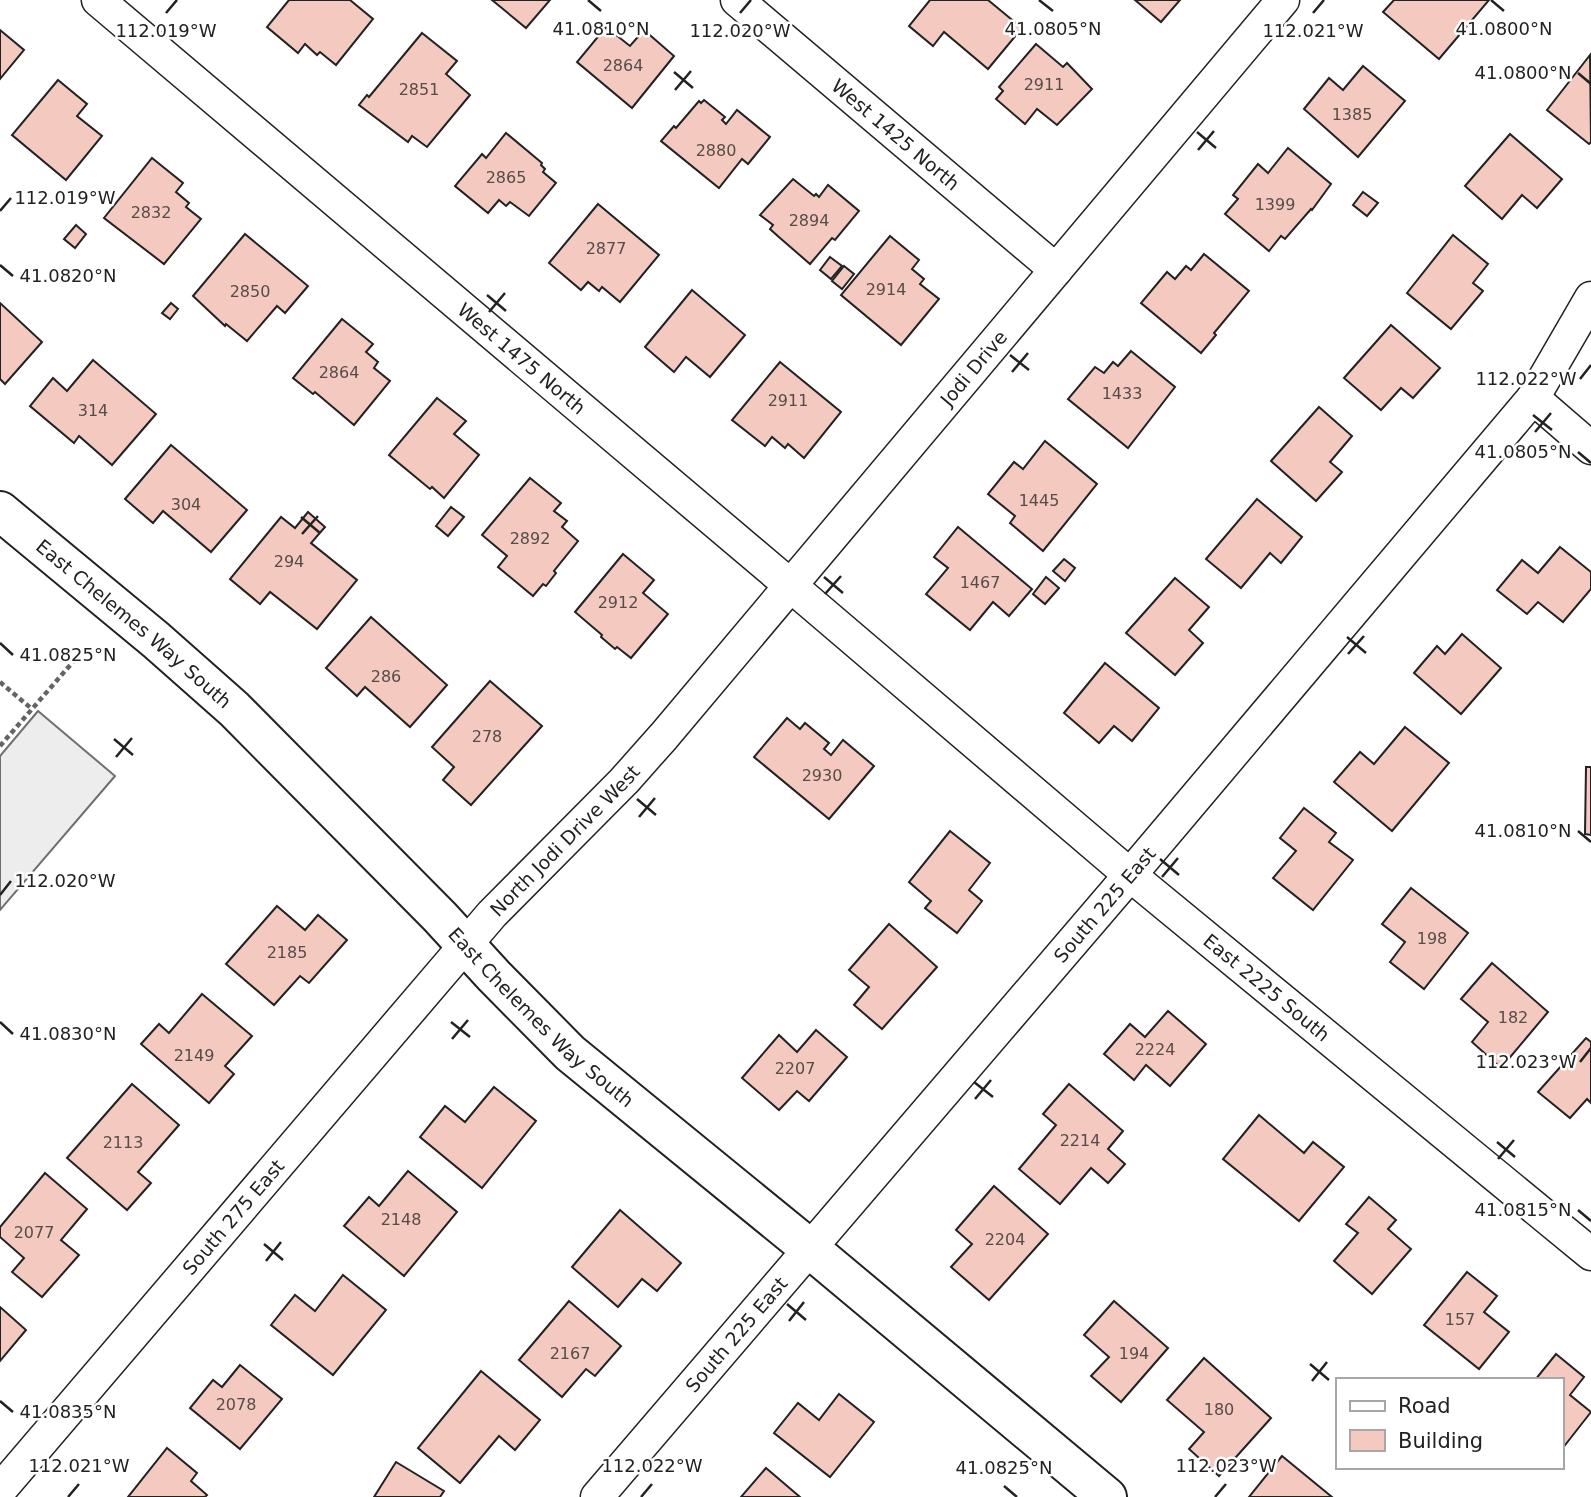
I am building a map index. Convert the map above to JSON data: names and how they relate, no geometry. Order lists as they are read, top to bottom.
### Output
{
  "streets": {
    "street": [
      "West 1425 North",
      "West 1475 North",
      "Jodi Drive",
      "East Chelemes Way South",
      "North Jodi Drive West",
      "South 225 East",
      "East 2225 South",
      "South 275 East"
    ]
  },
  "crossings": [
    ["West 1425 North", "Jodi Drive"],
    ["West 1475 North", "Jodi Drive"],
    ["West 1475 North", "East 2225 South"],
    ["Jodi Drive", "North Jodi Drive West"],
    ["East Chelemes Way South", "North Jodi Drive West"],
    ["East Chelemes Way South", "South 225 East"],
    ["East Chelemes Way South", "South 275 East"],
    ["North Jodi Drive West", "South 275 East"],
    ["South 225 East", "East 2225 South"]
  ],
  "house_numbers": [
    "2864",
    "2911",
    "2851",
    "1385",
    "2880",
    "2865",
    "1399",
    "2832",
    "2894",
    "2877",
    "2914",
    "2850",
    "2864",
    "1433",
    "2911",
    "314",
    "1445",
    "304",
    "2892",
    "294",
    "1467",
    "2912",
    "286",
    "278",
    "2930",
    "198",
    "2185",
    "182",
    "2224",
    "2149",
    "2207",
    "2214",
    "2113",
    "2148",
    "2077",
    "2204",
    "157",
    "2167",
    "194",
    "2078",
    "180"
  ],
  "legend": ["Road", "Building"],
  "coordinates": [
    "41.0810°N",
    "41.0805°N",
    "41.0800°N",
    "112.019°W",
    "112.020°W",
    "112.021°W",
    "41.0820°N",
    "112.022°W",
    "41.0825°N",
    "41.0830°N",
    "112.023°W",
    "41.0815°N",
    "41.0835°N"
  ]
}
